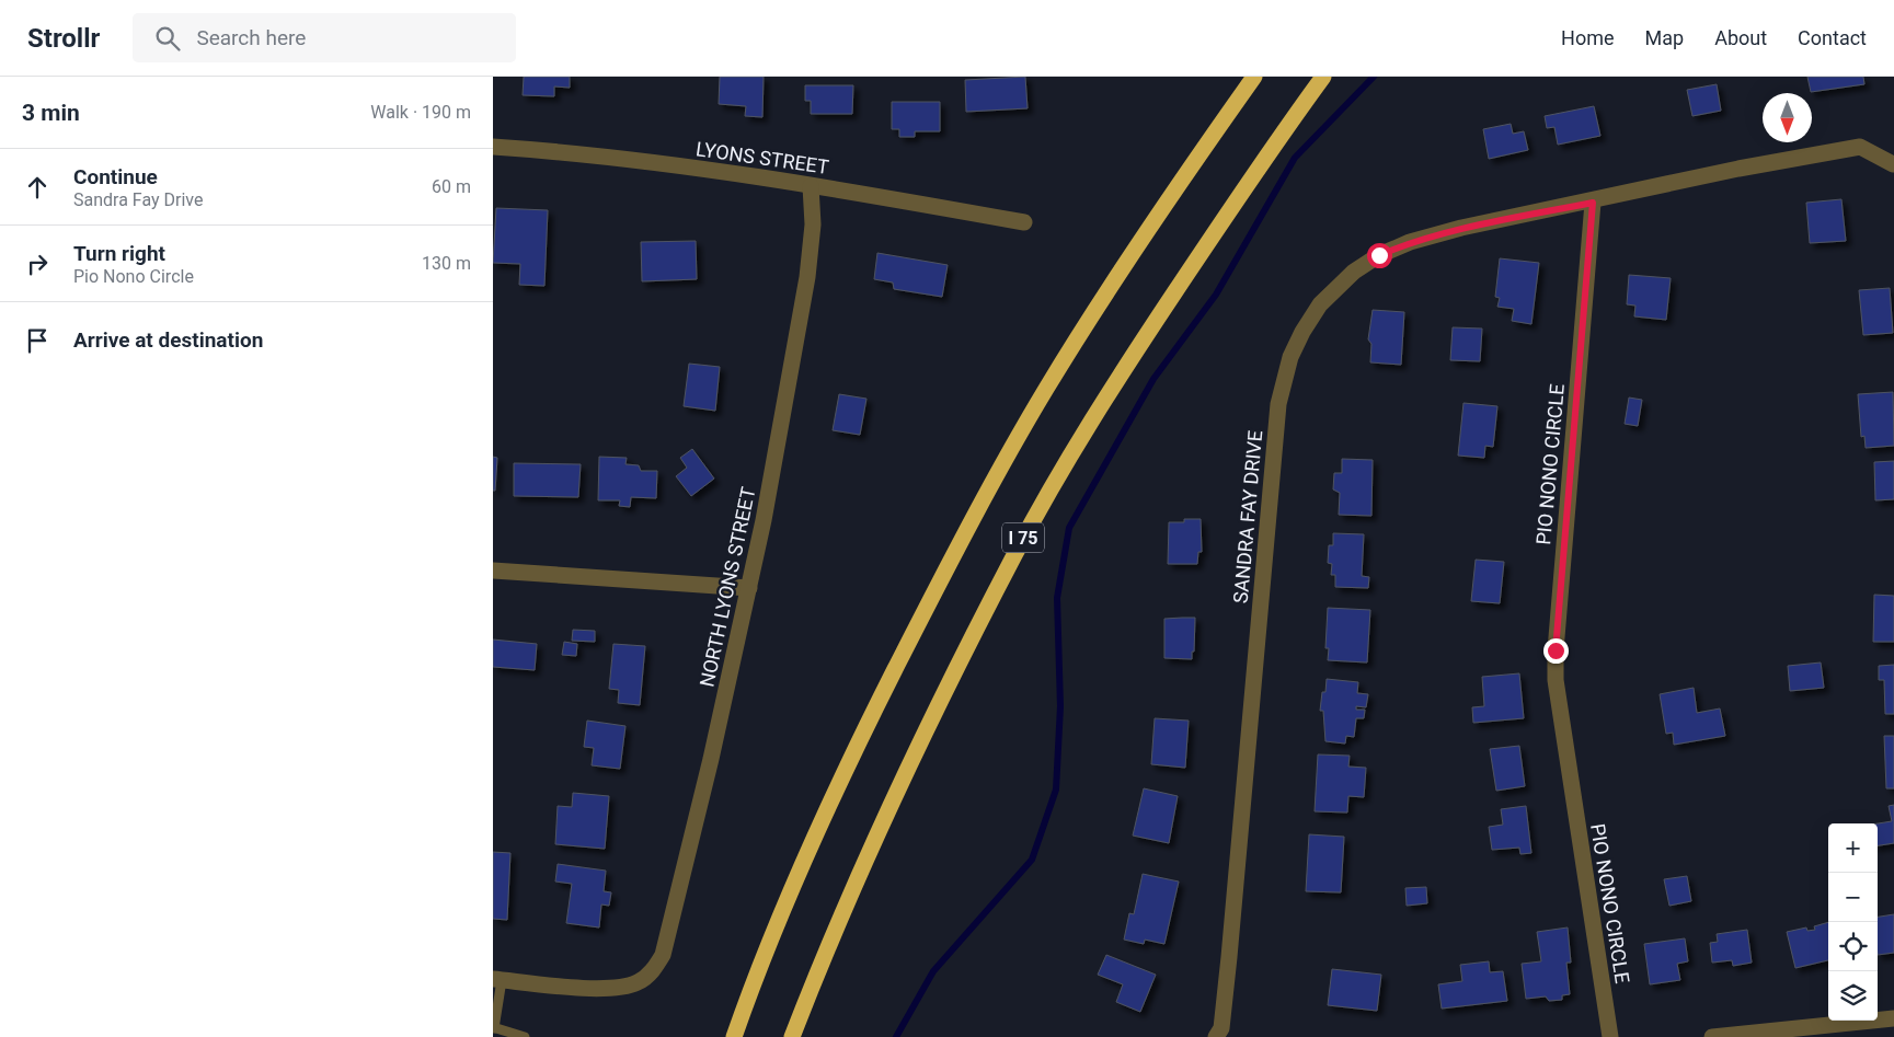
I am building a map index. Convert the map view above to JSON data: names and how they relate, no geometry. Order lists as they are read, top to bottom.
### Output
{
  "streets": {
    "highway": ["I 75"],
    "street": [
      "LYONS STREET",
      "PIO NONO CIRCLE",
      "SANDRA FAY DRIVE",
      "NORTH LYONS STREET"
    ]
  },
  "crossings": [
    ["LYONS STREET", "NORTH LYONS STREET"],
    ["PIO NONO CIRCLE", "SANDRA FAY DRIVE"]
  ],
  "north": "bottom",
  "page": {
    "header": "Strollr",
    "search": "Search here",
    "nav": [
      "Home",
      "Map",
      "About",
      "Contact"
    ],
    "heading": ["3 min", "Walk · 190 m"],
    "list": [
      ["Continue", "Sandra Fay Drive", "60 m"],
      ["Turn right", "Pio Nono Circle", "130 m"],
      "Arrive at destination"
    ],
    "map_buttons": ["+", "−"]
  }
}
